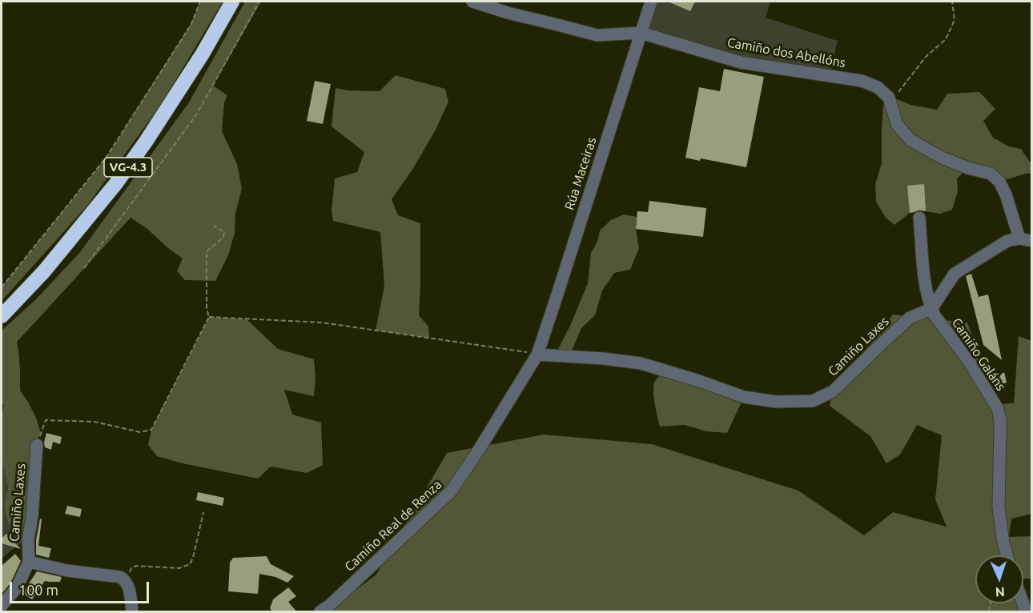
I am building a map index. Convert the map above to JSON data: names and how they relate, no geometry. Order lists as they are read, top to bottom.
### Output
{
  "streets": {
    "highway": ["VG-4.3"],
    "street": [
      "Camiño dos Abellóns",
      "Rúa Maceiras",
      "Camiño Laxes",
      "Camiño Galáns",
      "Camiño Real de Renza"
    ]
  },
  "crossings": [
    ["Camiño dos Abellóns", "Rúa Maceiras"],
    ["Rúa Maceiras", "Camiño Laxes"],
    ["Rúa Maceiras", "Camiño Real de Renza"],
    ["Camiño Laxes", "Camiño Galáns"],
    ["Camiño Laxes", "Camiño Real de Renza"]
  ],
  "scale_bar": "100 m",
  "north": "bottom"
}
